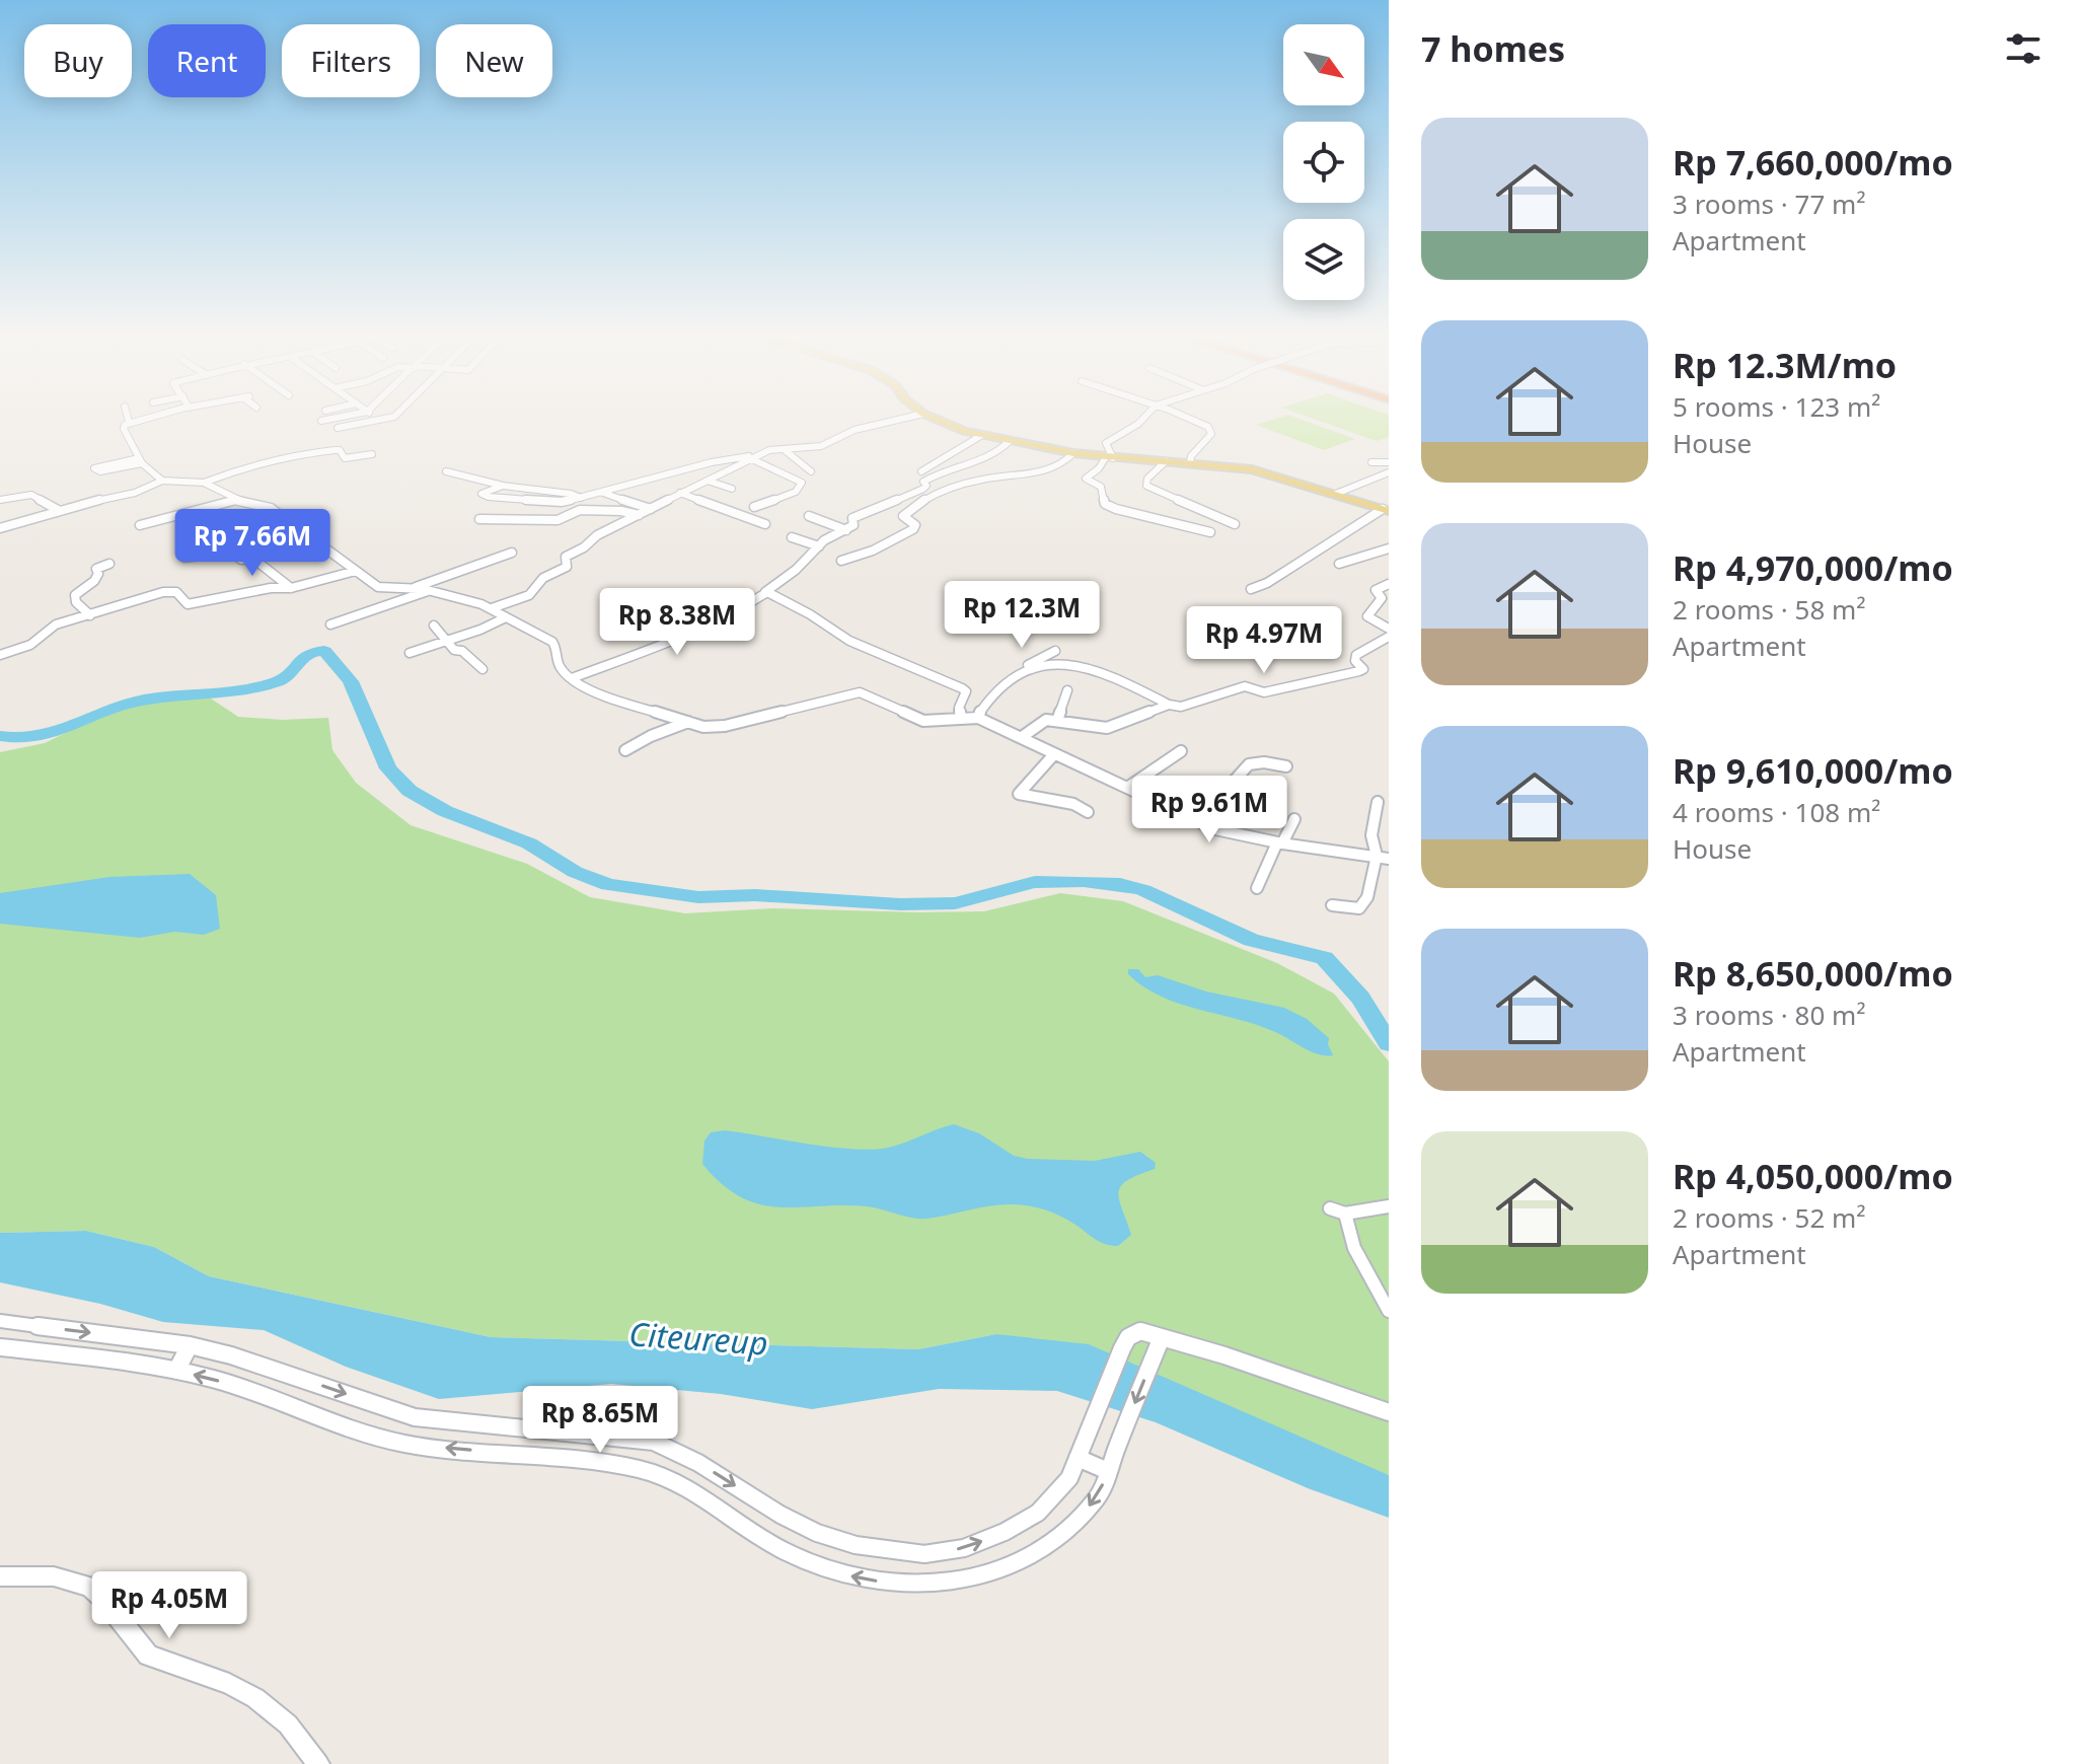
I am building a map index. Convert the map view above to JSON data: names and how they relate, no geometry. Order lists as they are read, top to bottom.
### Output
{
  "water": ["Citeureup"],
  "north": "bottom right",
  "page": {
    "heading": "7 homes",
    "chip": [
      "Buy",
      "Rent",
      "Filters",
      "New"
    ],
    "list": [
      {
        "name": "Rp 7,660,000/mo",
        "note": "3 rooms · 77 m² · Apartment"
      },
      {
        "name": "Rp 12.3M/mo",
        "note": "5 rooms · 123 m² · House"
      },
      {
        "name": "Rp 4,970,000/mo",
        "note": "2 rooms · 58 m² · Apartment"
      },
      {
        "name": "Rp 9,610,000/mo",
        "note": "4 rooms · 108 m² · House"
      },
      {
        "name": "Rp 8,650,000/mo",
        "note": "3 rooms · 80 m² · Apartment"
      },
      {
        "name": "Rp 4,050,000/mo",
        "note": "2 rooms · 52 m² · Apartment"
      }
    ],
    "price": [
      "Rp 7.66M",
      "Rp 12.3M",
      "Rp 8.38M",
      "Rp 4.97M",
      "Rp 9.61M",
      "Rp 8.65M",
      "Rp 4.05M"
    ]
  }
}
